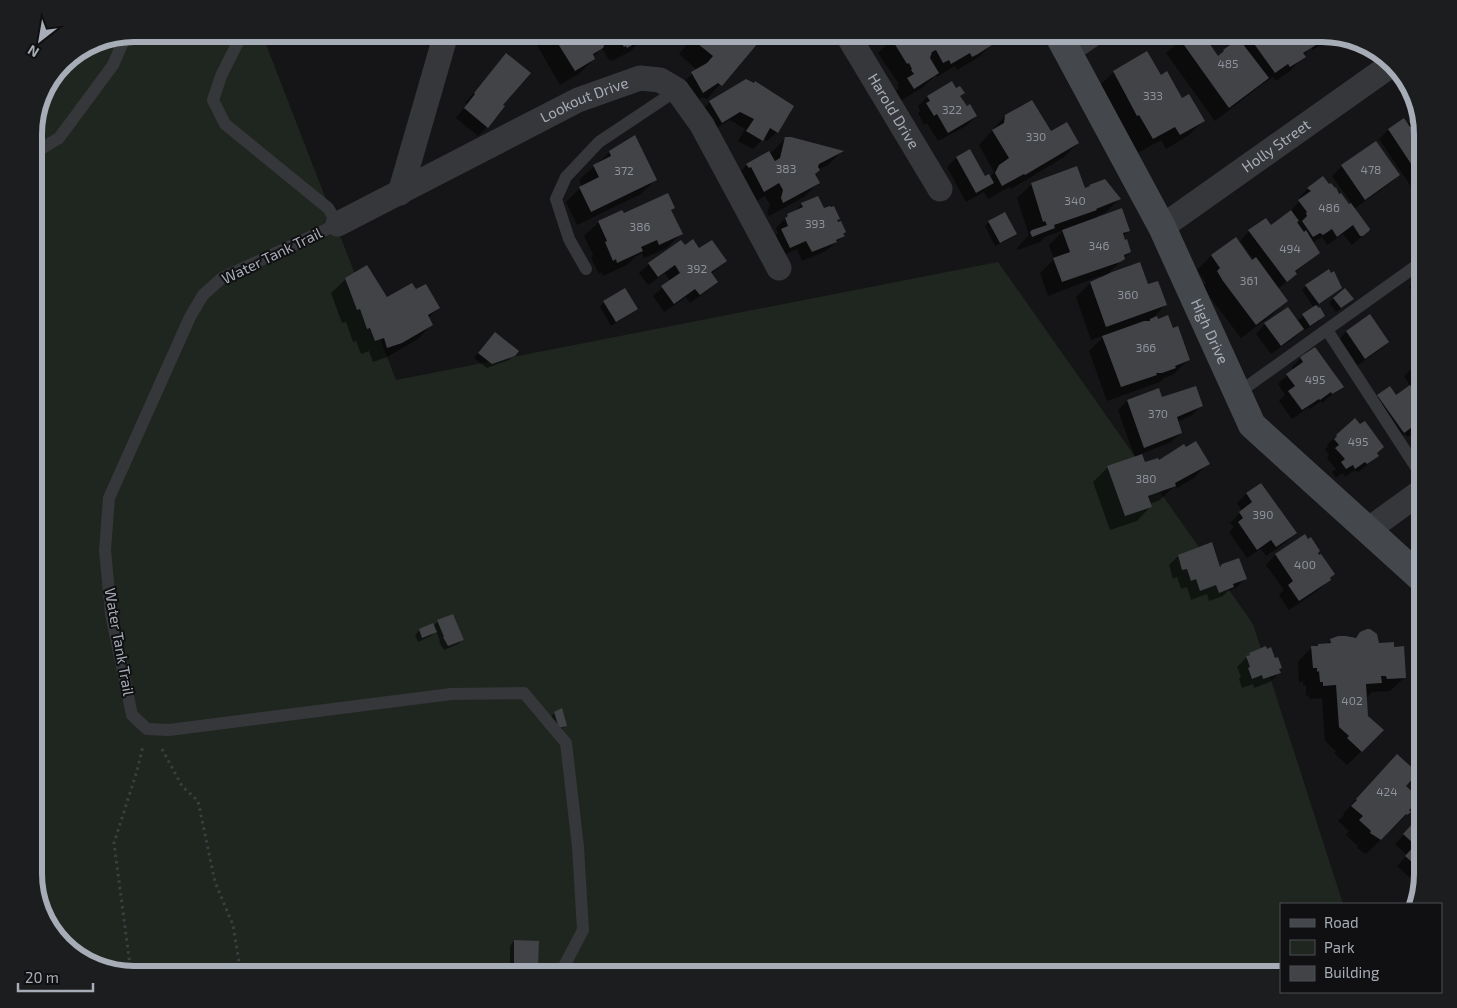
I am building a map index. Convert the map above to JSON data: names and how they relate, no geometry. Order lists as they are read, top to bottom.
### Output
{
  "streets": {
    "street": [
      "Lookout Drive",
      "Harold Drive",
      "Holly Street",
      "High Drive"
    ],
    "lane": ["Water Tank Trail"]
  },
  "crossings": [
    ["Lookout Drive", "Water Tank Trail"],
    ["Holly Street", "High Drive"]
  ],
  "house_numbers": [
    "485",
    "333",
    "322",
    "330",
    "383",
    "478",
    "372",
    "340",
    "486",
    "393",
    "386",
    "346",
    "494",
    "392",
    "361",
    "360",
    "366",
    "495",
    "370",
    "495",
    "380",
    "390",
    "400",
    "402",
    "424"
  ],
  "legend": ["Road", "Park", "Building"],
  "scale_bar": "20 m",
  "north": "bottom left"
}
